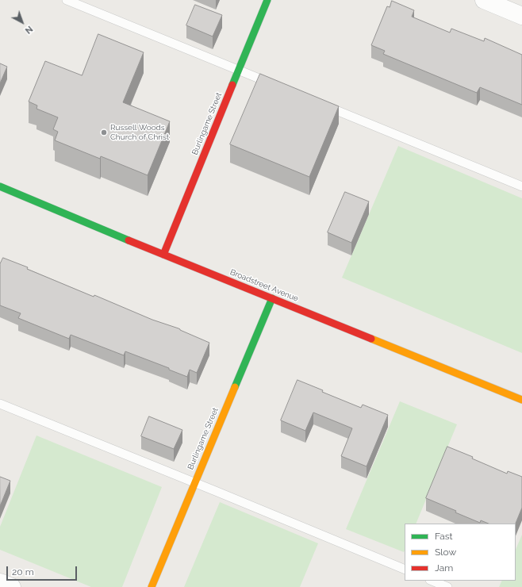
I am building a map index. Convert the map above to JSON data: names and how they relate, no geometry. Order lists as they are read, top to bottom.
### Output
{
  "streets": {
    "street": ["Burlingame Street", "Broadstreet Avenue"]
  },
  "crossings": [
    ["Burlingame Street", "Broadstreet Avenue"]
  ],
  "places": ["Russell Woods Church of Christ"],
  "legend": ["Fast", "Slow", "Jam"],
  "scale_bar": "20 m",
  "north": "bottom right"
}
